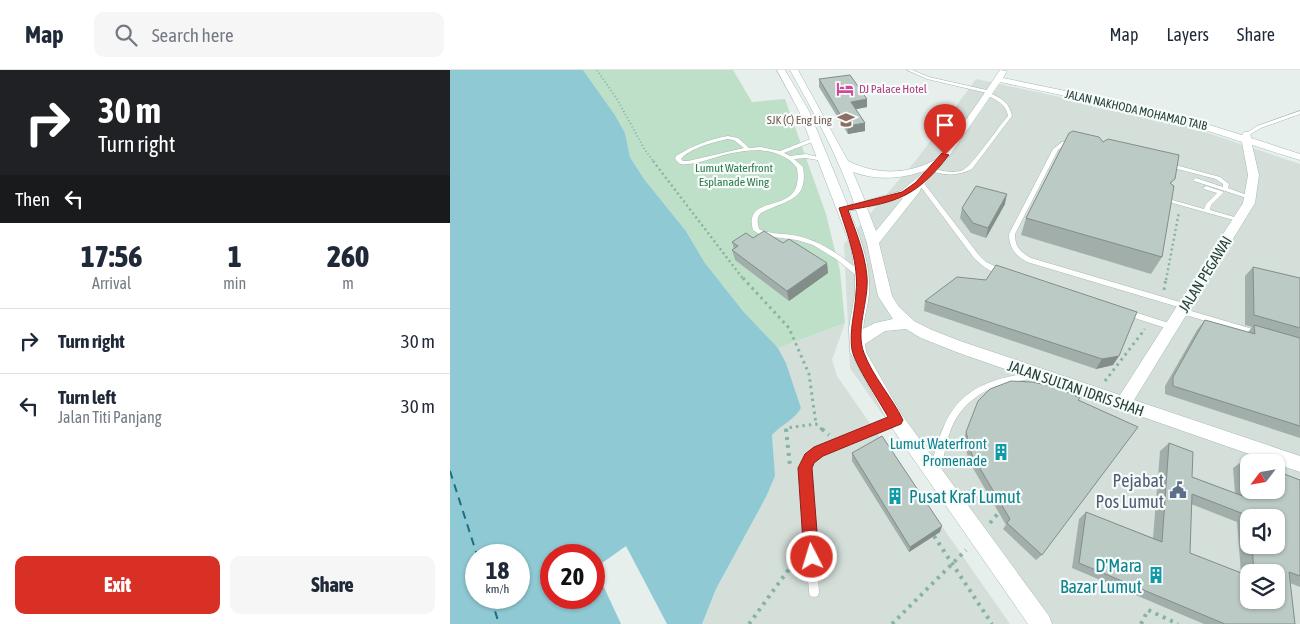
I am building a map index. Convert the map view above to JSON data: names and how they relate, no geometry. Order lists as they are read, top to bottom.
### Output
{
  "streets": {
    "street": ["JALAN NAKHODA MOHAMAD TAIB", "JALAN PEGAWAI", "JALAN SULTAN IDRIS SHAH"]
  },
  "crossings": [
    ["JALAN NAKHODA MOHAMAD TAIB", "JALAN PEGAWAI"],
    ["JALAN PEGAWAI", "JALAN SULTAN IDRIS SHAH"]
  ],
  "parks": ["Lumut Waterfront Esplanade Wing"],
  "places": {
    "hotel": ["DJ Palace Hotel"],
    "school or university": ["SJK (C) Eng Ling"],
    "building": ["Lumut Waterfront Promenade", "Pusat Kraf Lumut", "D'Mara Bazar Lumut"],
    "public building": ["Pejabat Pos Lumut"]
  },
  "north": "bottom left",
  "page": {
    "header": "Map",
    "search": "Search here",
    "nav": ["Map", "Layers", "Share"],
    "turn": ["30 m", "Turn right"],
    "then": "Then",
    "eta": [
      "17:56",
      "Arrival",
      "1",
      "min",
      "260",
      "m"
    ],
    "list": [
      {
        "name": "Turn right",
        "value": "30 m"
      },
      {
        "name": "Turn left",
        "note": "Jalan Titi Panjang",
        "value": "30 m"
      }
    ],
    "speed": "18 km/h",
    "limit": "20",
    "buttons": ["Exit", "Share"]
  }
}
